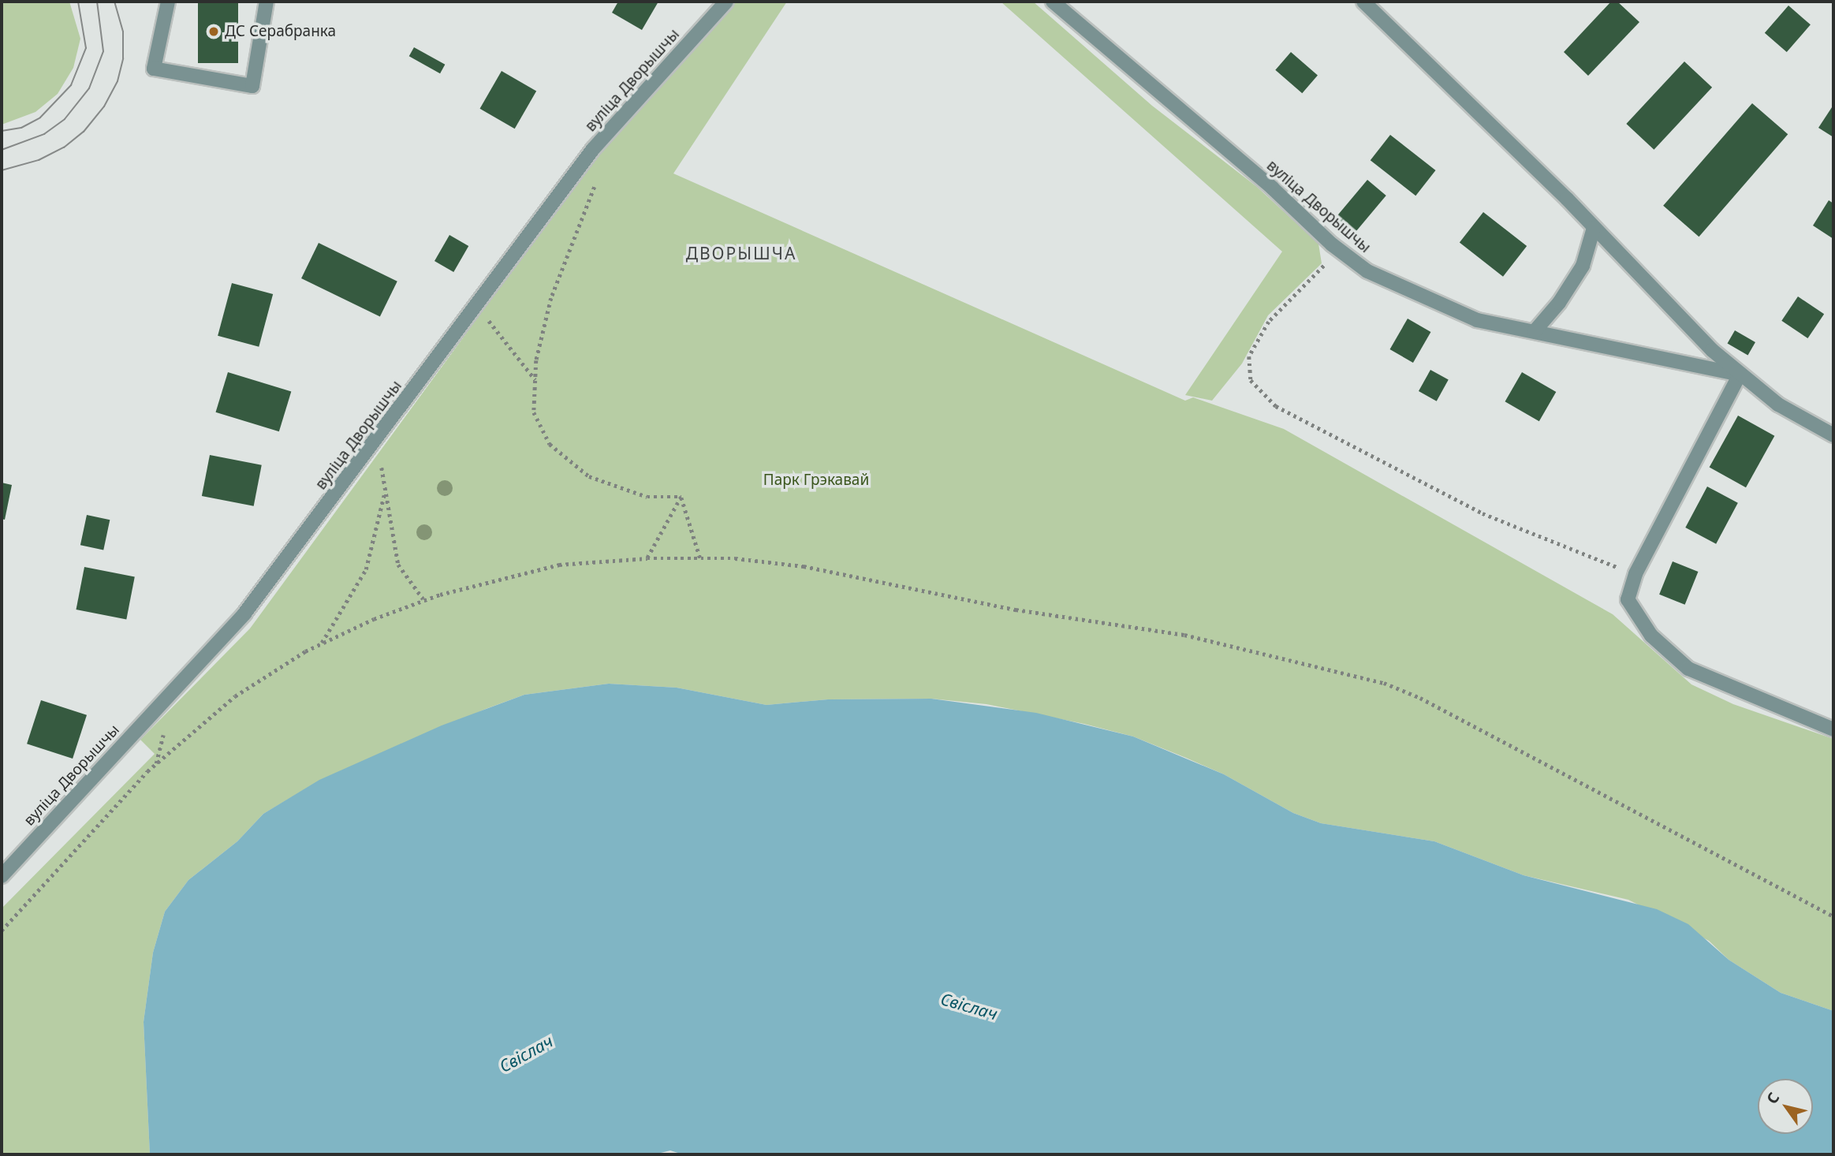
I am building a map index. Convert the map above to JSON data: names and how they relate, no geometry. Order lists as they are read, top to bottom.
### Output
{
  "streets": {
    "street": ["вуліца Дворышчы"]
  },
  "districts": ["ДВОРЫШЧА"],
  "water": ["Свіслач"],
  "parks": ["Парк Грэкавай"],
  "places": ["ДС Серабранка"],
  "north": "top left"
}
